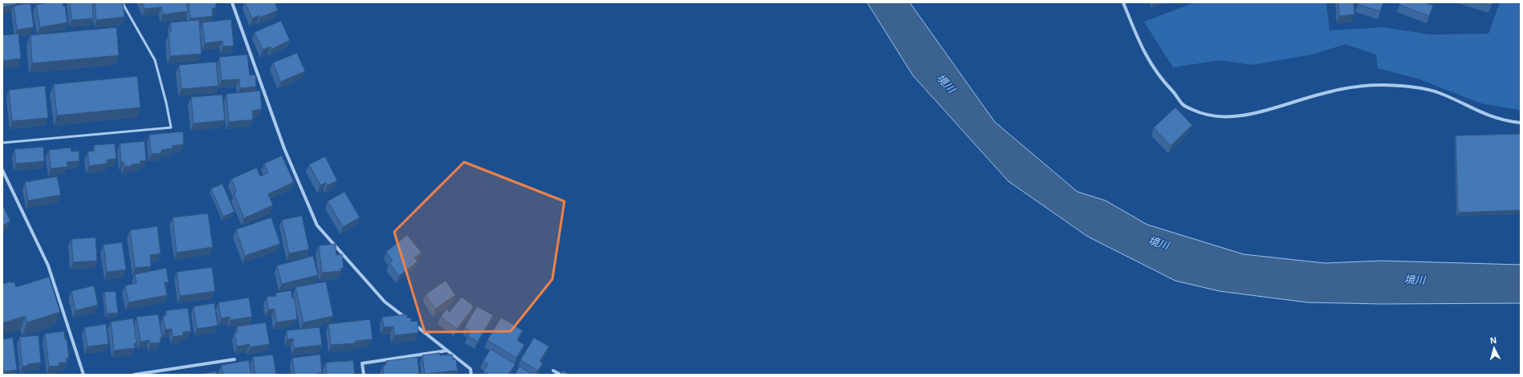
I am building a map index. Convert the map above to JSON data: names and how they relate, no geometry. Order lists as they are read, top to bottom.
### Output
{
  "water": ["境川"],
  "north": "top"
}
